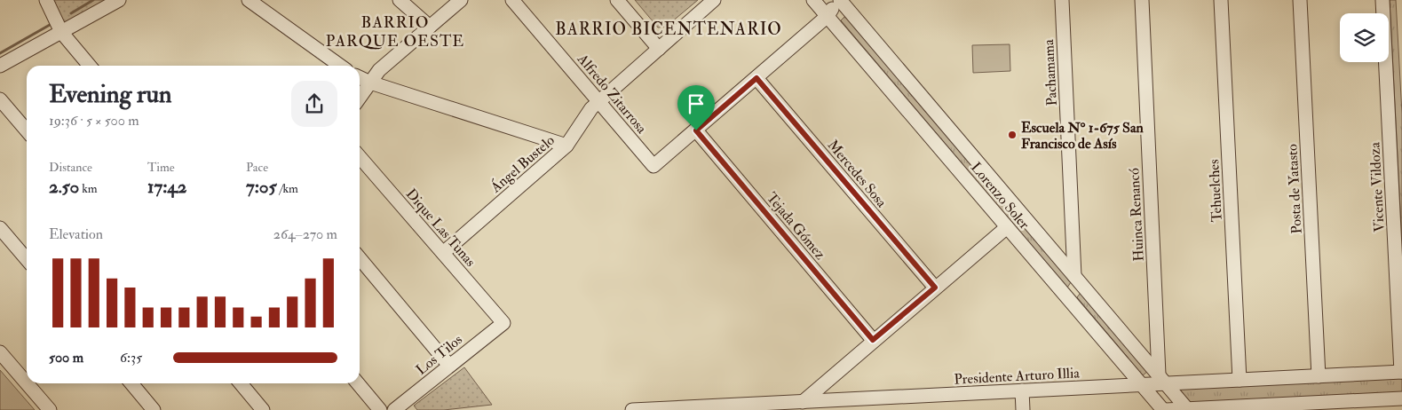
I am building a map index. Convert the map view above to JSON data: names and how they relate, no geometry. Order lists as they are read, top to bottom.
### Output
{
  "streets": {
    "street": [
      "Pachamama",
      "Alfredo Zitarrosa",
      "Ángel Bustelo",
      "Mercedes Sosa",
      "Vicente Vildoza",
      "Posta de Yatasto",
      "Tehuelches",
      "Lorenzo Soler",
      "Huinca Renancó",
      "Tejada Gómez",
      "Dique Las Tunas",
      "Los Tilos",
      "Presidente Arturo Illia"
    ]
  },
  "crossings": [
    ["Pachamama", "Lorenzo Soler"],
    ["Alfredo Zitarrosa", "Ángel Bustelo"],
    ["Alfredo Zitarrosa", "Tejada Gómez"],
    ["Ángel Bustelo", "Dique Las Tunas"],
    ["Vicente Vildoza", "Presidente Arturo Illia"],
    ["Posta de Yatasto", "Presidente Arturo Illia"],
    ["Tehuelches", "Presidente Arturo Illia"],
    ["Lorenzo Soler", "Huinca Renancó"],
    ["Lorenzo Soler", "Presidente Arturo Illia"],
    ["Huinca Renancó", "Presidente Arturo Illia"],
    ["Dique Las Tunas", "Los Tilos"]
  ],
  "districts": ["BARRIO PARQUE OESTE", "BARRIO BICENTENARIO"],
  "places": ["Escuela N° 1-675 San Francisco de Asís"],
  "page": {
    "heading": ["Evening run", "19:36 · 5 × 500 m"],
    "stats": [
      ["Distance", "2.50 km"],
      ["Time", "17:42"],
      ["Pace", "7:05 /km"]
    ],
    "chart": ["Elevation", "264–270 m"],
    "list": [
      {
        "name": "500 m",
        "note": "6:35"
      }
    ]
  }
}
